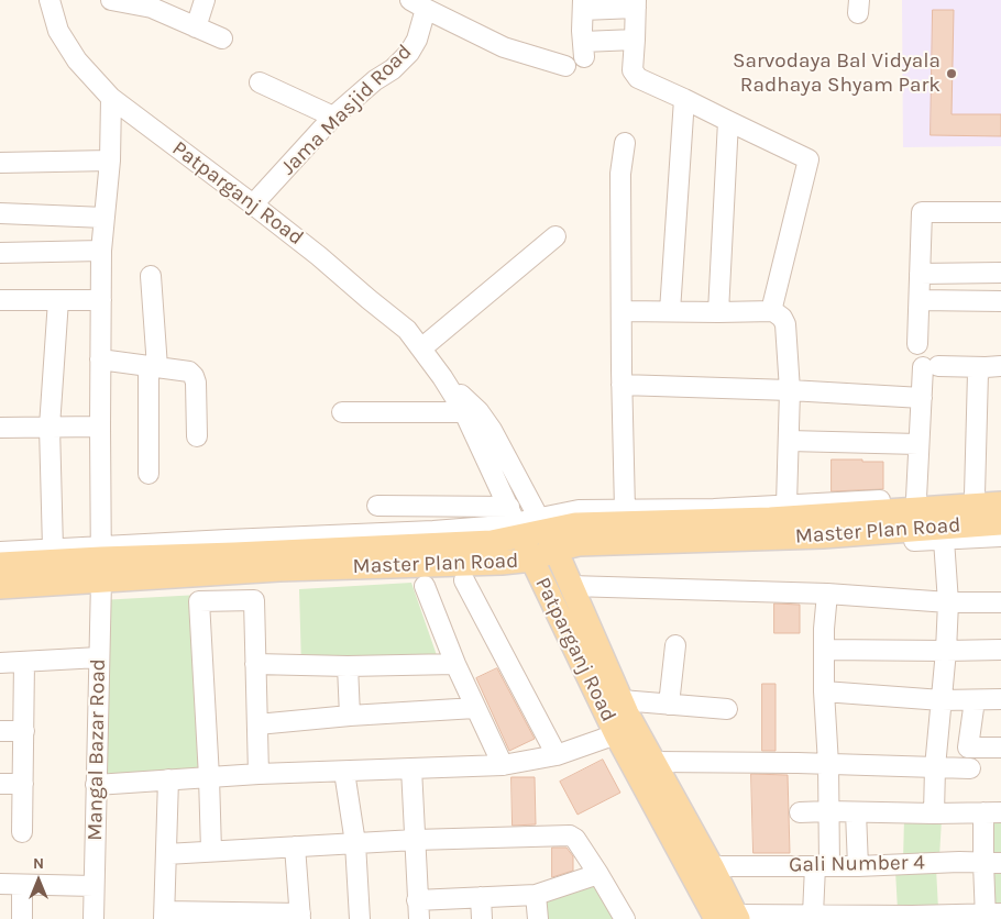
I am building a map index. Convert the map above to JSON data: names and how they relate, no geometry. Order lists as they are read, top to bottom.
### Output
{
  "streets": {
    "main road": ["Patparganj Road", "Master Plan Road"],
    "street": ["Jama Masjid Road", "Mangal Bazar Road", "Gali Number 4"]
  },
  "crossings": [
    ["Jama Masjid Road", "Patparganj Road"],
    ["Patparganj Road", "Master Plan Road"],
    ["Patparganj Road", "Mangal Bazar Road"],
    ["Master Plan Road", "Mangal Bazar Road"]
  ],
  "places": ["Sarvodaya Bal Vidyala Radhaya Shyam Park"],
  "north": "top"
}
